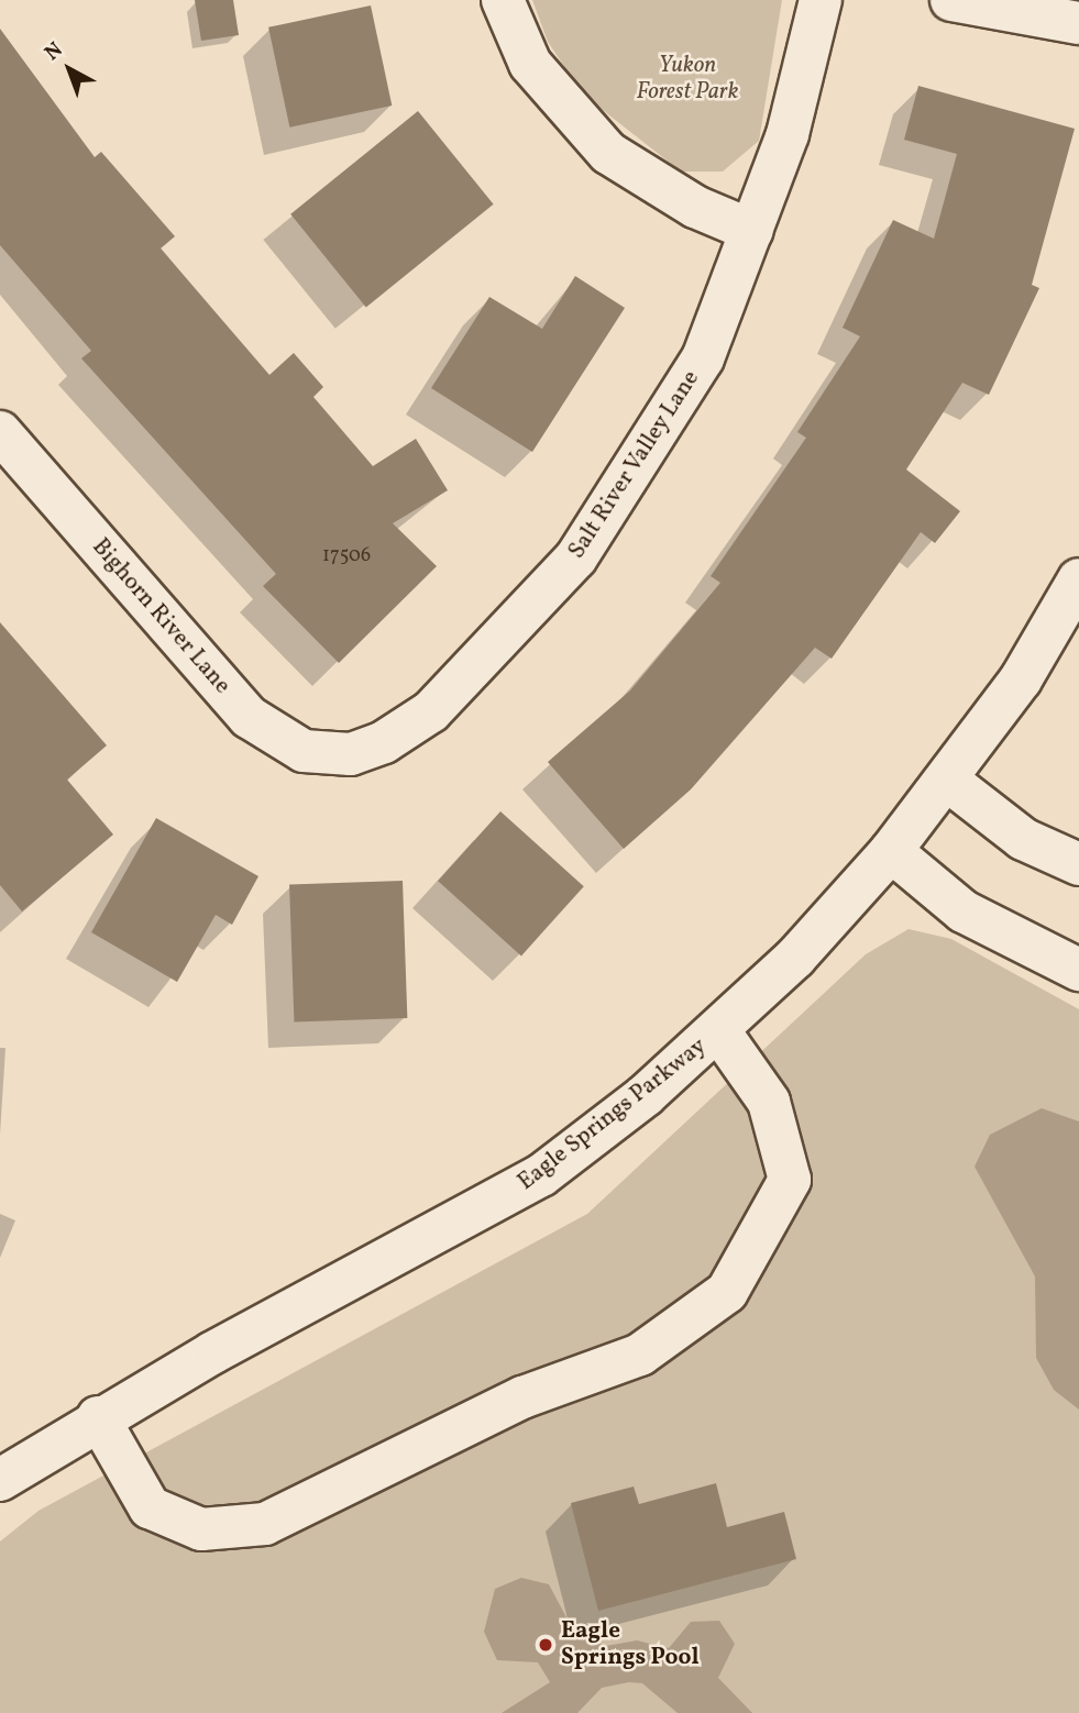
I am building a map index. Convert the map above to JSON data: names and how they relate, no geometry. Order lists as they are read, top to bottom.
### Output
{
  "streets": {
    "street": ["Salt River Valley Lane", "Bighorn River Lane", "Eagle Springs Parkway"]
  },
  "crossings": [
    ["Salt River Valley Lane", "Bighorn River Lane"]
  ],
  "parks": ["Yukon Forest Park"],
  "places": ["Eagle Springs Pool"],
  "house_numbers": ["17506"],
  "north": "top left"
}
